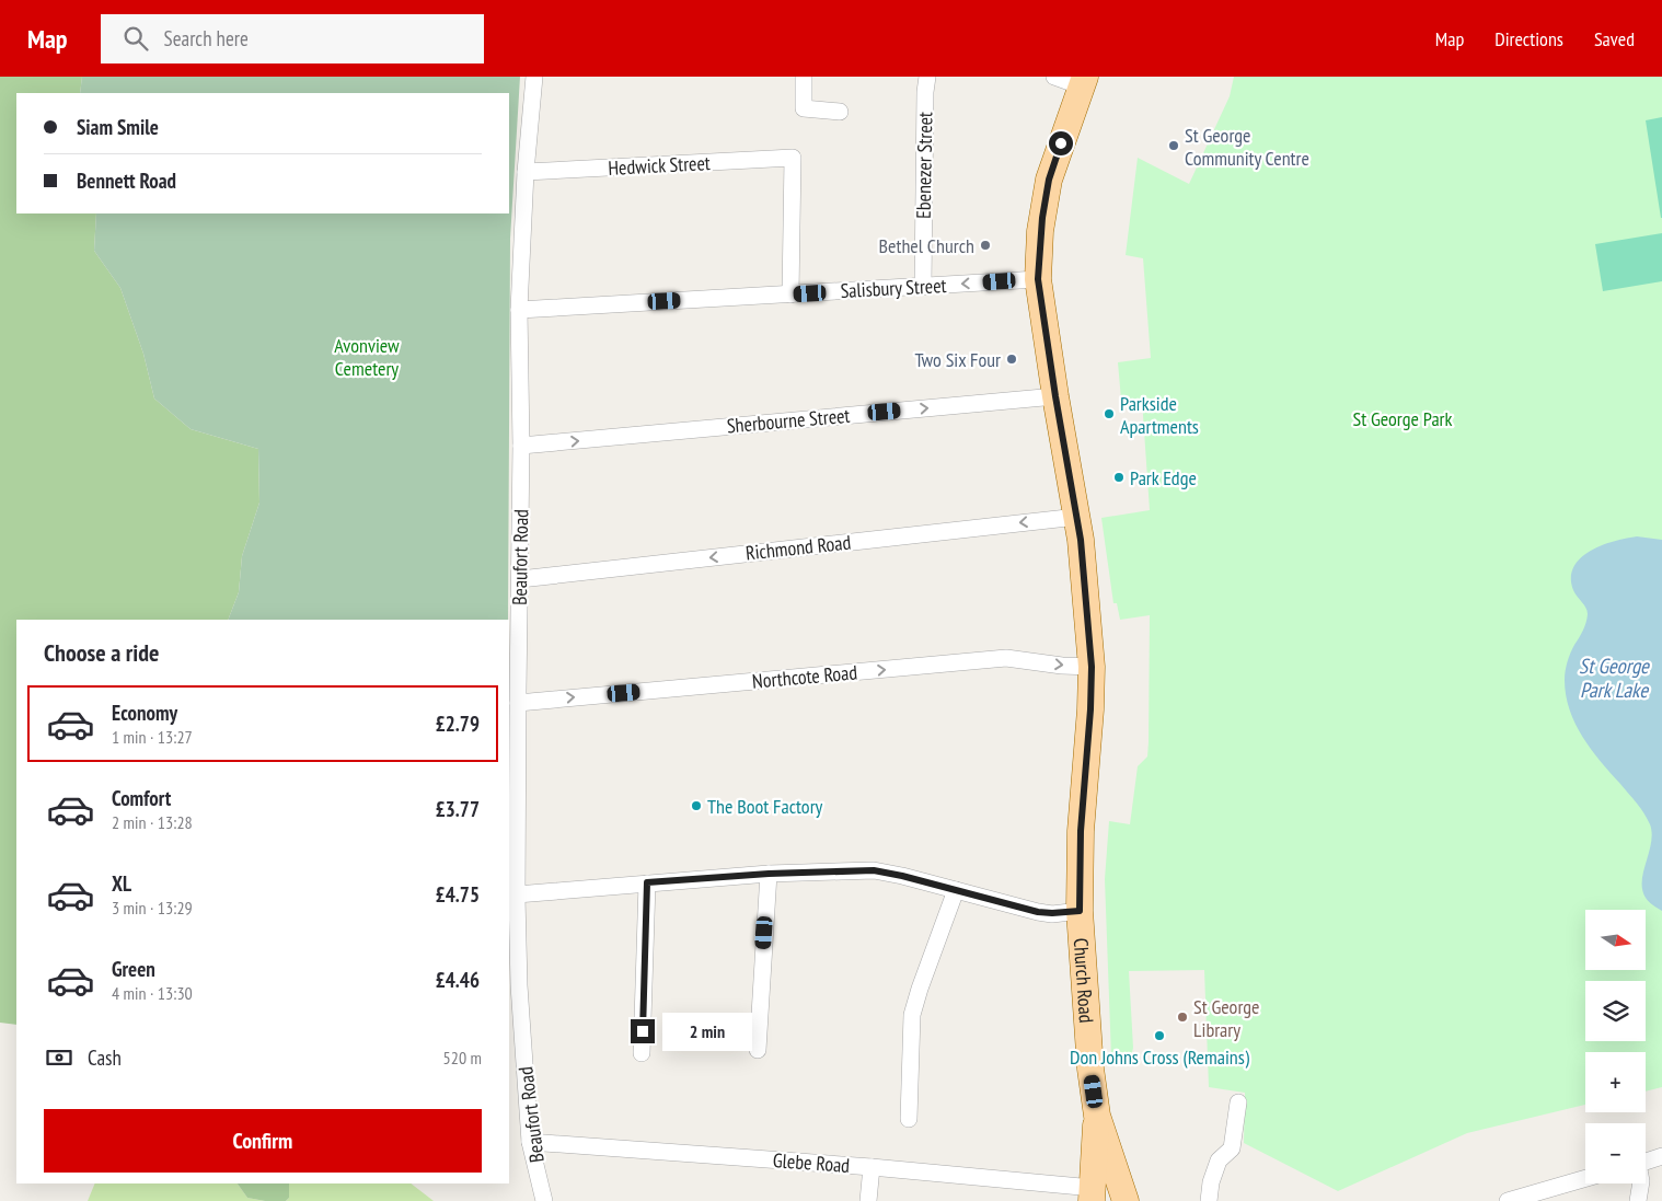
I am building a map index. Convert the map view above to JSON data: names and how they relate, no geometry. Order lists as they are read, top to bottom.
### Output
{
  "streets": {
    "main road": ["Church Road"],
    "street": [
      "Hedwick Street",
      "Ebenezer Street",
      "Salisbury Street",
      "Sherbourne Street",
      "Richmond Road",
      "Beaufort Road",
      "Northcote Road",
      "Glebe Road"
    ]
  },
  "crossings": [
    ["Hedwick Street", "Salisbury Street"],
    ["Hedwick Street", "Beaufort Road"],
    ["Ebenezer Street", "Salisbury Street"],
    ["Salisbury Street", "Beaufort Road"],
    ["Salisbury Street", "Church Road"],
    ["Sherbourne Street", "Beaufort Road"],
    ["Sherbourne Street", "Church Road"],
    ["Richmond Road", "Beaufort Road"],
    ["Richmond Road", "Church Road"],
    ["Beaufort Road", "Northcote Road"],
    ["Beaufort Road", "Glebe Road"],
    ["Northcote Road", "Church Road"]
  ],
  "one_way": ["Sherbourne Street", "Richmond Road", "Northcote Road"],
  "water": ["St George Park Lake"],
  "parks": ["Avonview Cemetery", "St George Park"],
  "places": [
    "St George Community Centre",
    "Bethel Church",
    "Two Six Four",
    "Parkside Apartments",
    "Park Edge",
    "The Boot Factory",
    "St George Library",
    "Don Johns Cross (Remains)"
  ],
  "north": "right",
  "page": {
    "header": "Map",
    "search": "Search here",
    "nav": ["Map", "Directions", "Saved"],
    "banner": ["Siam Smile", "Bennett Road"],
    "heading": "Choose a ride",
    "list": [
      {
        "name": "Economy",
        "note": "1 min · 13:27",
        "value": "£2.79"
      },
      {
        "name": "Comfort",
        "note": "2 min · 13:28",
        "value": "£3.77"
      },
      {
        "name": "XL",
        "note": "3 min · 13:29",
        "value": "£4.75"
      },
      {
        "name": "Green",
        "note": "4 min · 13:30",
        "value": "£4.46"
      }
    ],
    "map_buttons": ["+", "−"],
    "bubble": "2 min",
    "pay": ["Cash", "520 m"],
    "buttons": "Confirm"
  }
}
